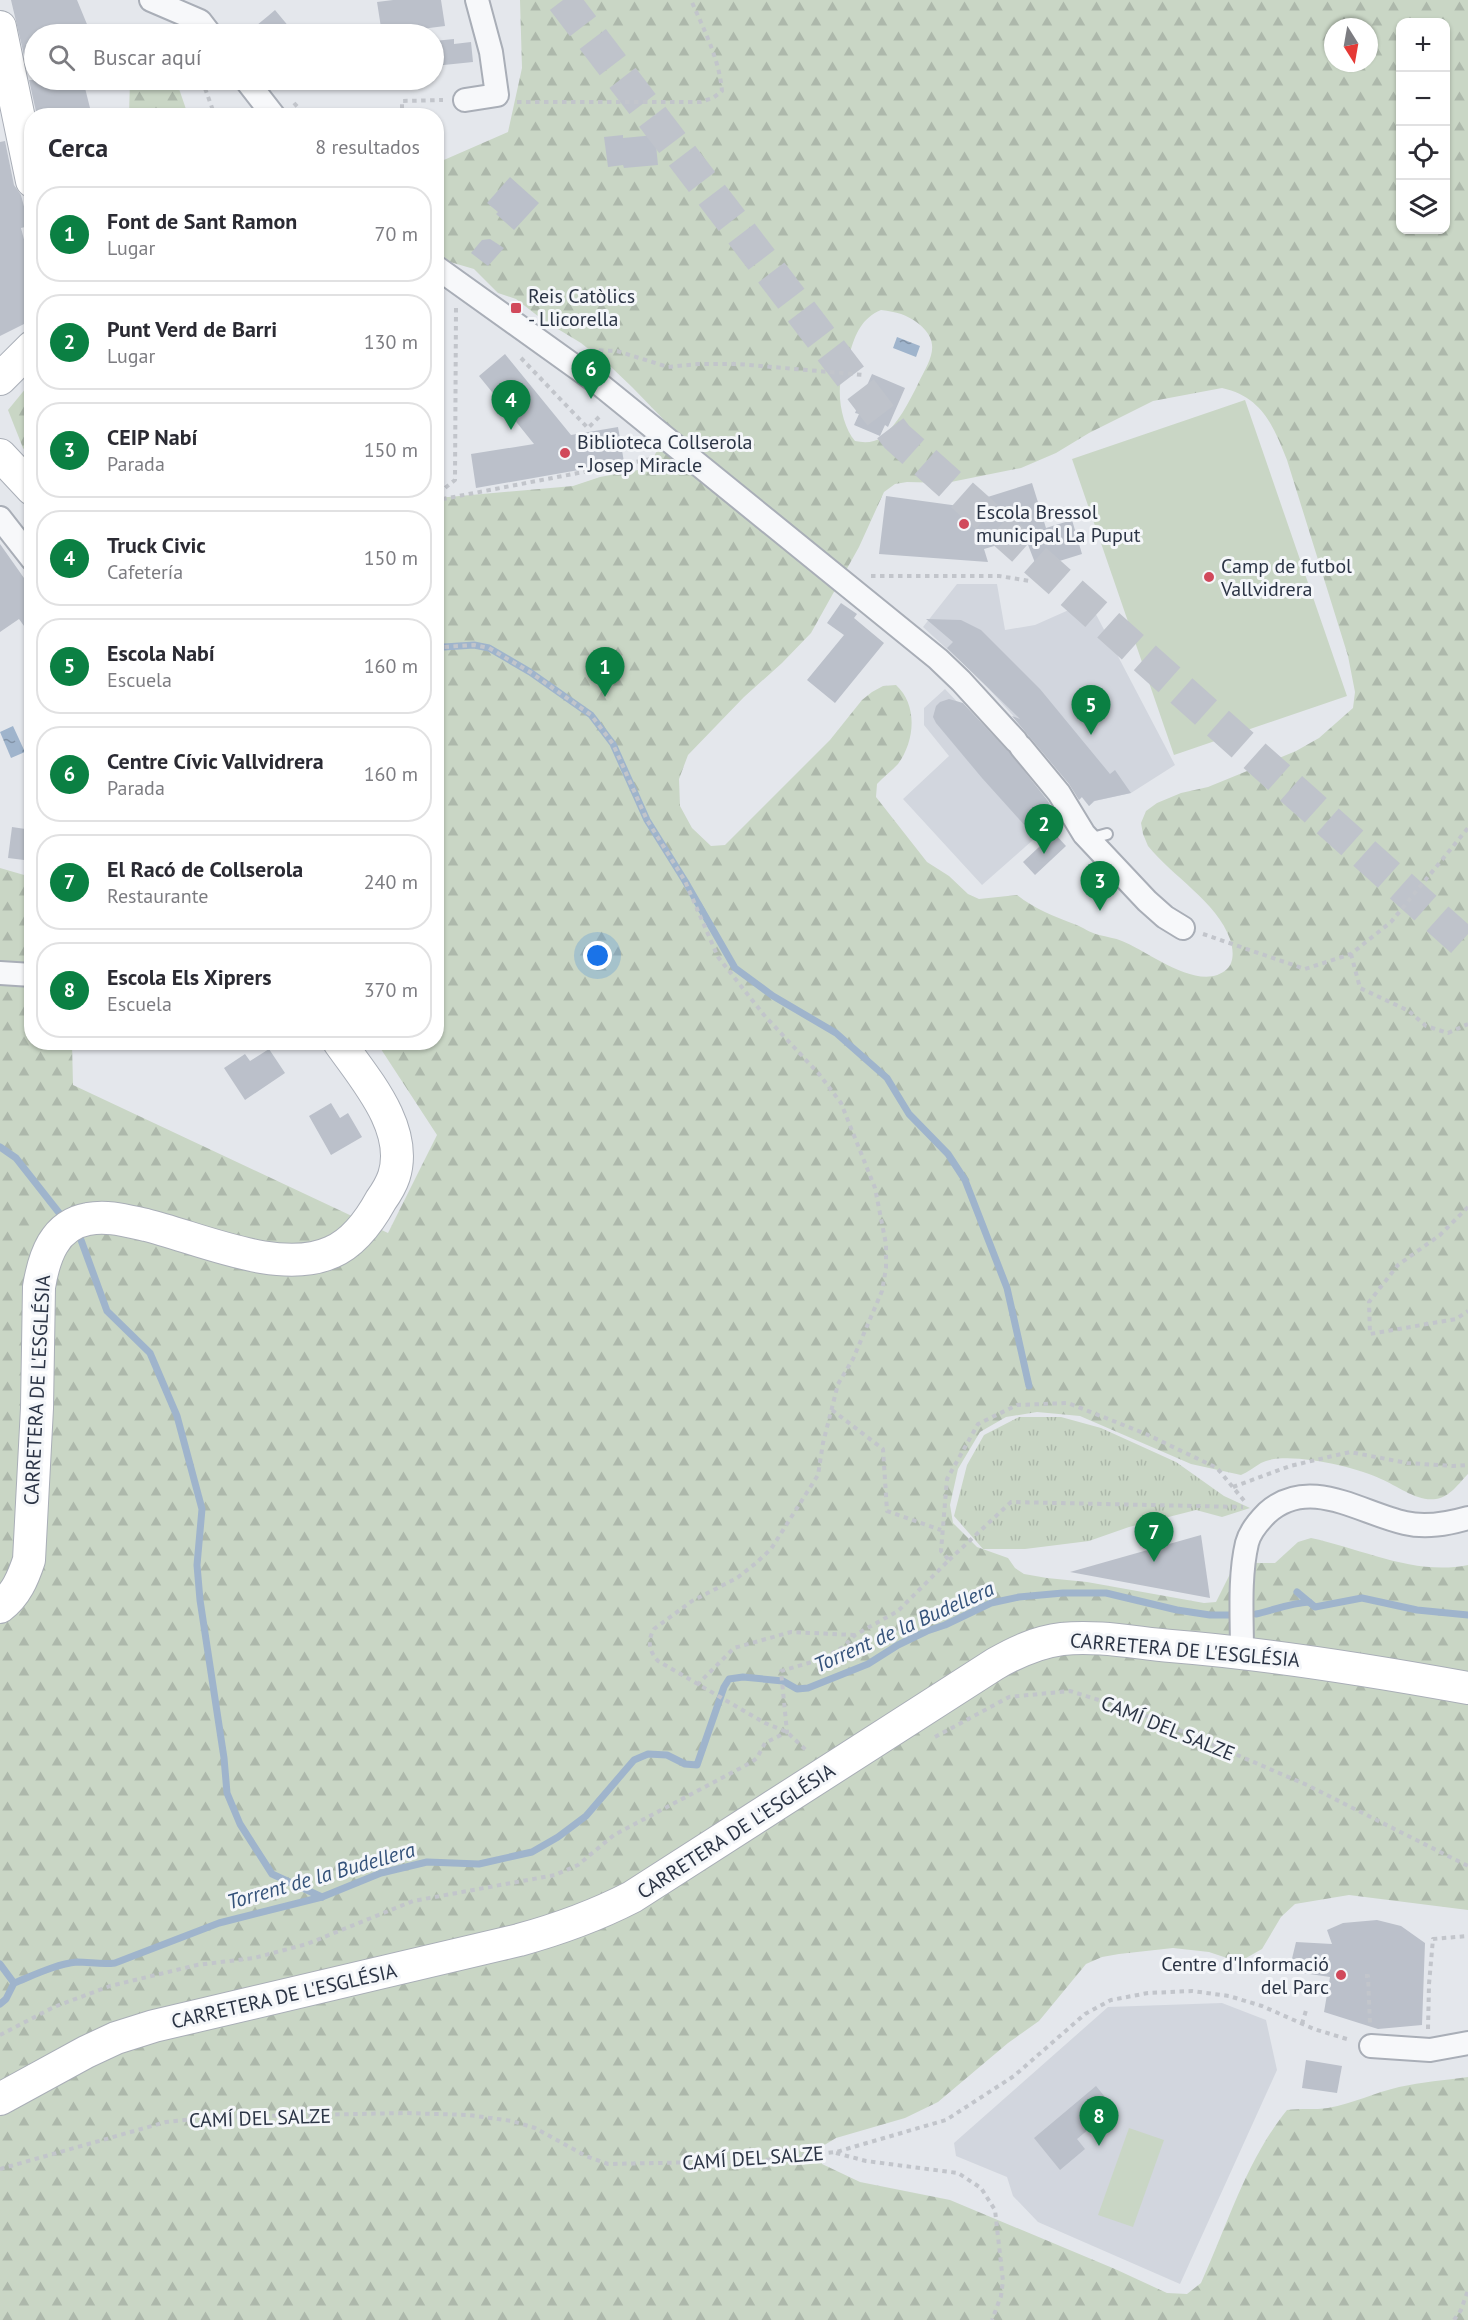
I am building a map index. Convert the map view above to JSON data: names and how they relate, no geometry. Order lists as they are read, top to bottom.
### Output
{
  "streets": {
    "main road": ["CARRETERA DE L'ESGLÉSIA"],
    "path": ["CAMÍ DEL SALZE"]
  },
  "water": ["Torrent de la Budellera"],
  "places": {
    "transit": ["Reis Catòlics - Llicorella"],
    "other": [
      "Biblioteca Collserola - Josep Miracle",
      "Escola Bressol municipal La Puput",
      "Camp de futbol Vallvidrera",
      "Centre d'Informació del Parc"
    ]
  },
  "north": "bottom",
  "page": {
    "map_buttons": ["+", "−"],
    "search": "Buscar aquí",
    "heading": ["Cerca", "8 resultados"],
    "list": [
      {
        "mark": "1",
        "name": "Font de Sant Ramon",
        "note": "Lugar",
        "value": "70 m"
      },
      {
        "mark": "2",
        "name": "Punt Verd de Barri",
        "note": "Lugar",
        "value": "130 m"
      },
      {
        "mark": "3",
        "name": "CEIP Nabí",
        "note": "Parada",
        "value": "150 m"
      },
      {
        "mark": "4",
        "name": "Truck Civic",
        "note": "Cafetería",
        "value": "150 m"
      },
      {
        "mark": "5",
        "name": "Escola Nabí",
        "note": "Escuela",
        "value": "160 m"
      },
      {
        "mark": "6",
        "name": "Centre Cívic Vallvidrera",
        "note": "Parada",
        "value": "160 m"
      },
      {
        "mark": "7",
        "name": "El Racó de Collserola",
        "note": "Restaurante",
        "value": "240 m"
      },
      {
        "mark": "8",
        "name": "Escola Els Xiprers",
        "note": "Escuela",
        "value": "370 m"
      }
    ],
    "pins": [
      "6",
      "4",
      "1",
      "5",
      "2",
      "3",
      "7",
      "8"
    ]
  }
}
